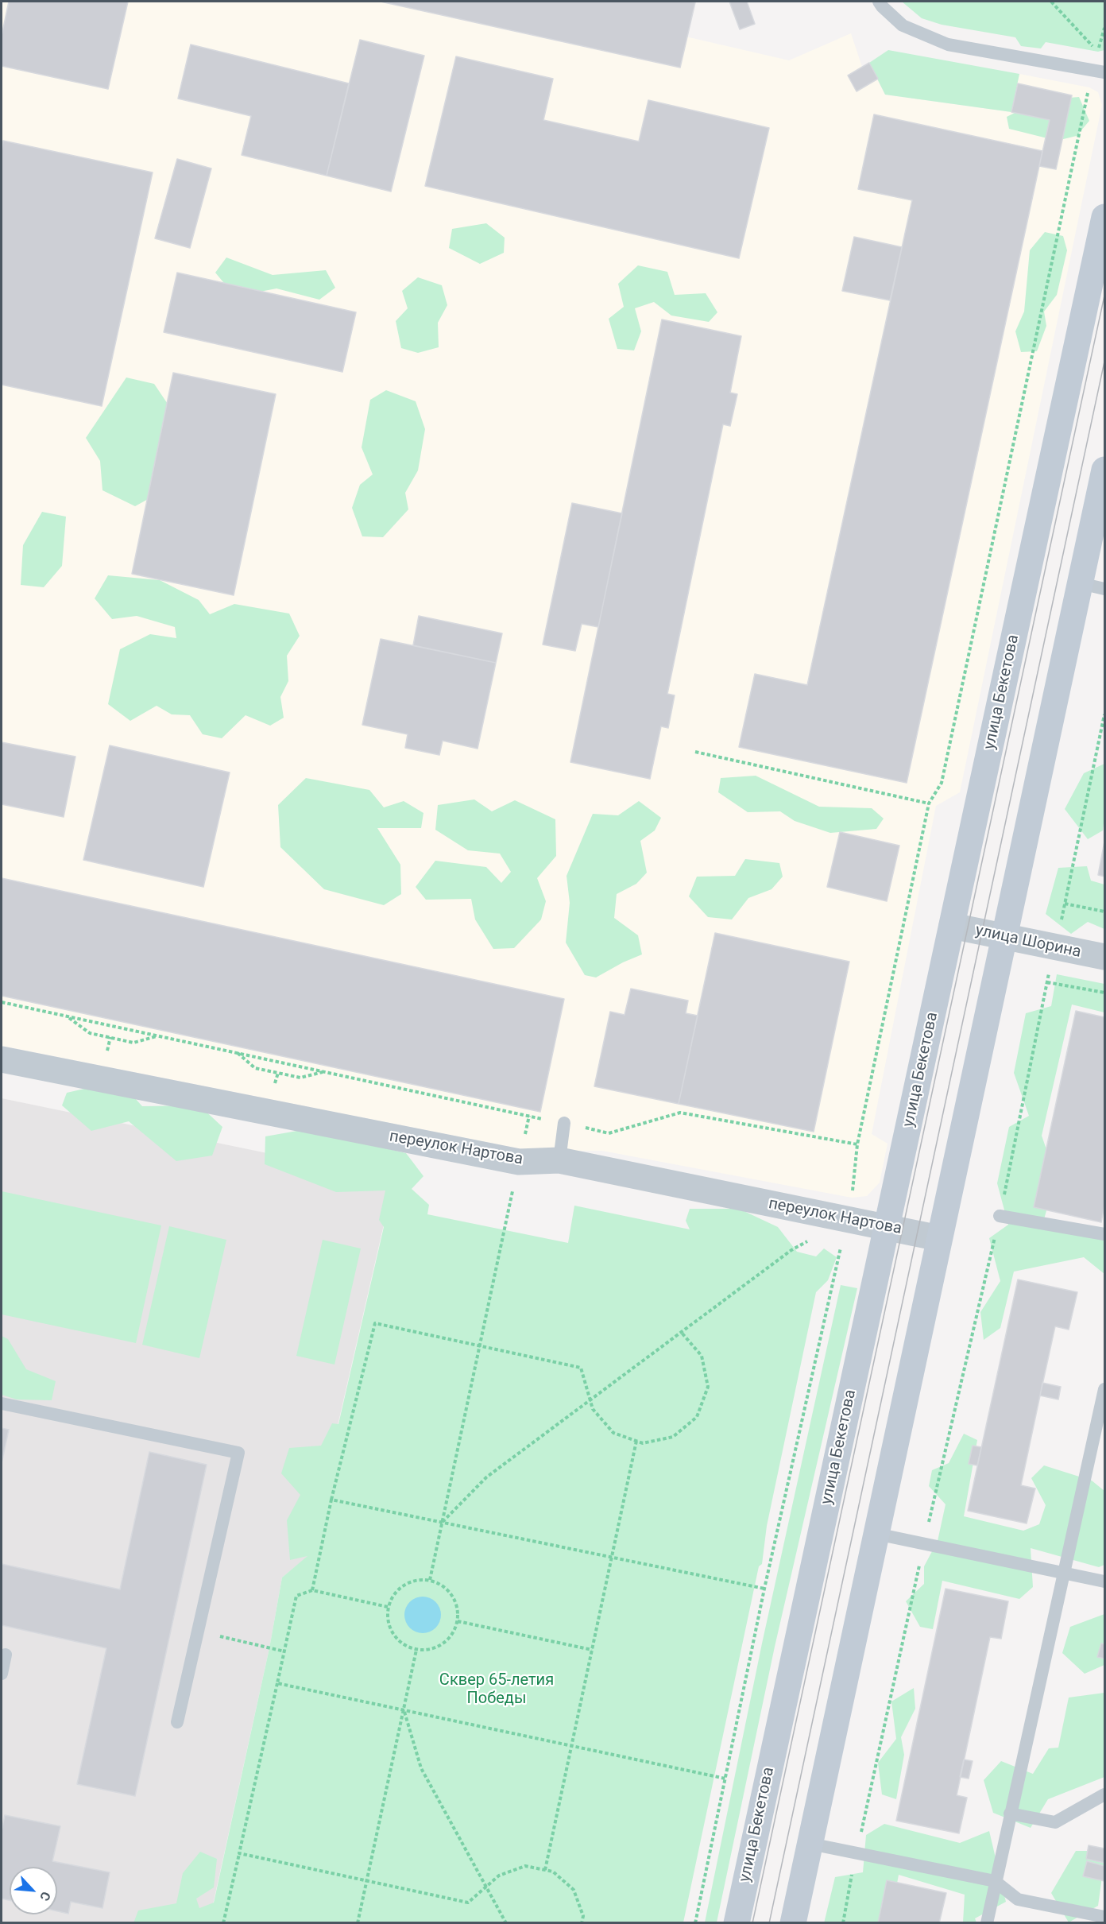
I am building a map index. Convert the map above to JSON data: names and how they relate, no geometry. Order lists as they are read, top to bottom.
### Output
{
  "streets": {
    "main road": ["улица Бекетова"],
    "street": ["улица Шорина", "переулок Нартова"]
  },
  "crossings": [
    ["улица Бекетова", "улица Шорина"],
    ["улица Бекетова", "переулок Нартова"]
  ],
  "parks": ["Сквер 65-летия Победы"],
  "north": "bottom right"
}
